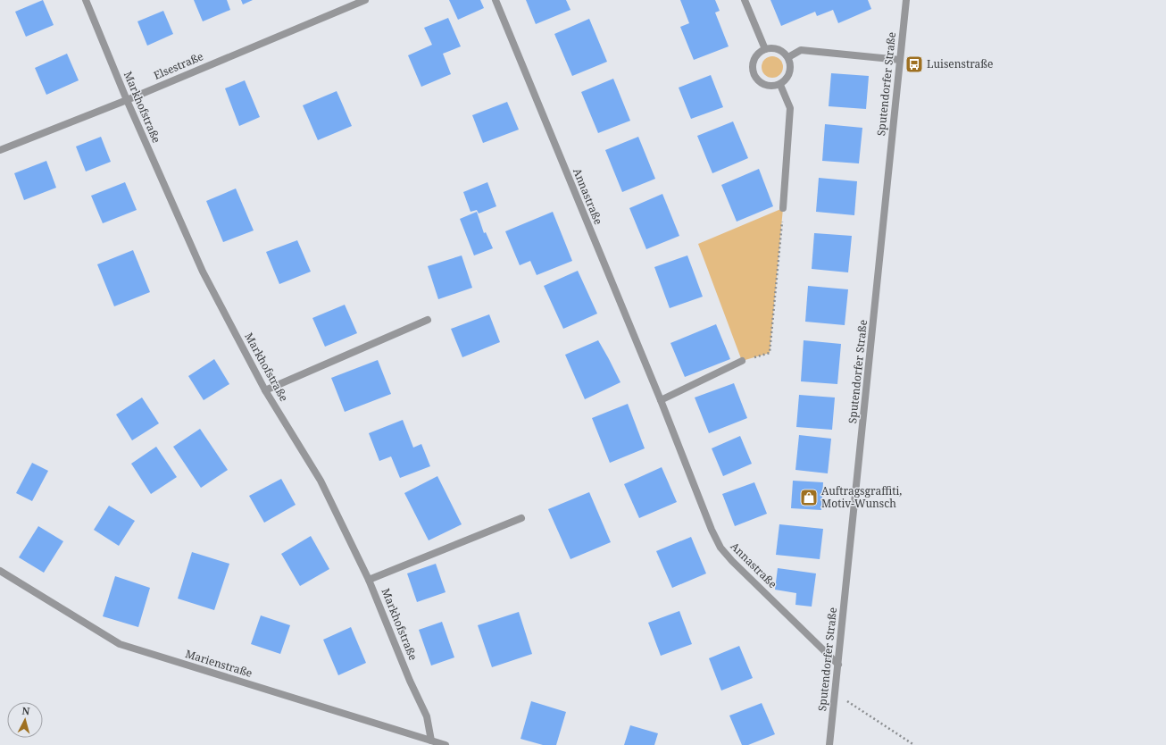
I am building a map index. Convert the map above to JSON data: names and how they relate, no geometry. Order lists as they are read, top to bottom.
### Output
{
  "streets": {
    "street": [
      "Elsestraße",
      "Sputendorfer Straße",
      "Markhofstraße",
      "Annastraße",
      "Marienstraße"
    ]
  },
  "crossings": [
    ["Elsestraße", "Markhofstraße"],
    ["Sputendorfer Straße", "Annastraße"],
    ["Markhofstraße", "Marienstraße"]
  ],
  "places": {
    "bus stop": ["Luisenstraße"],
    "shop": ["Auftragsgraffiti, Motiv-Wunsch"]
  },
  "north": "top"
}
